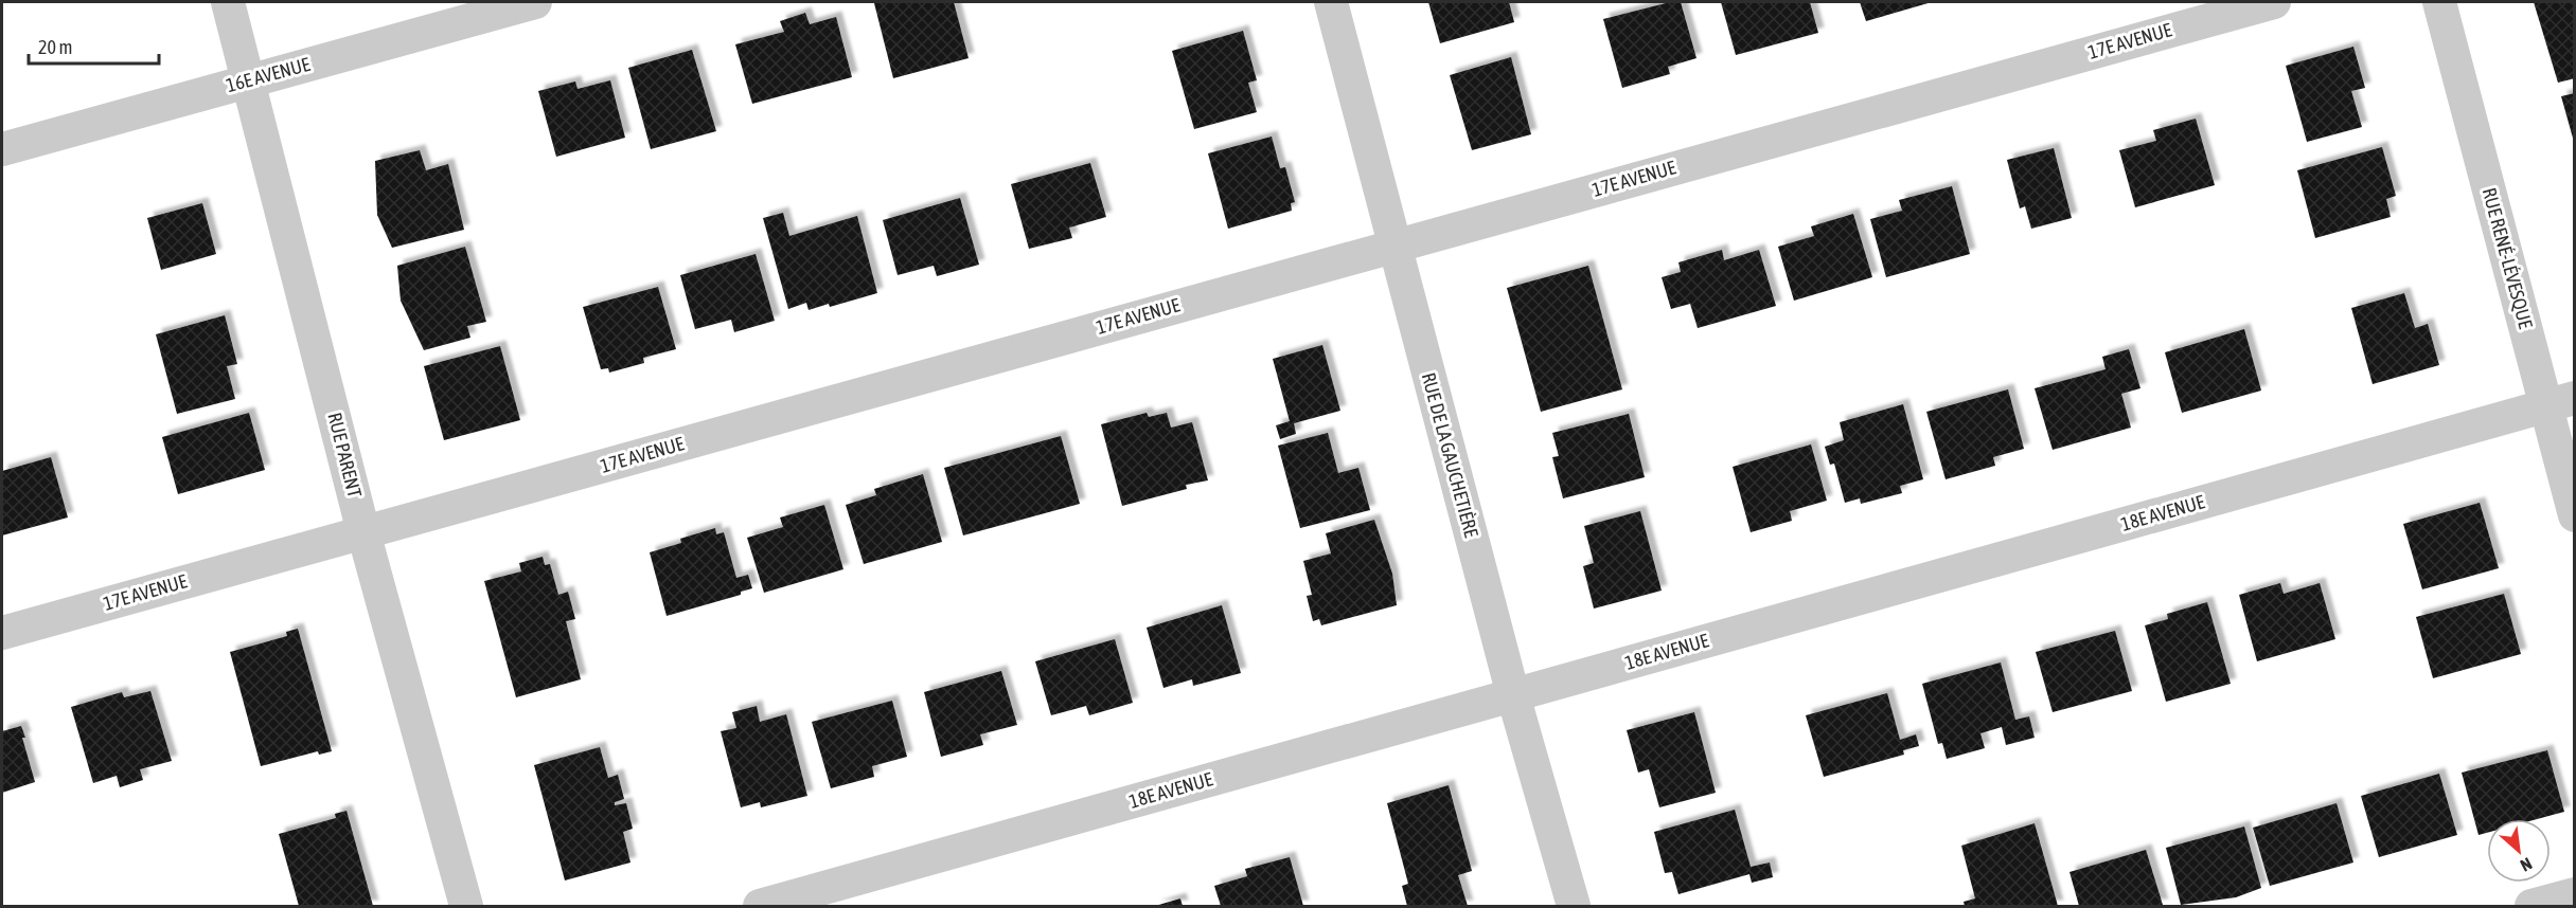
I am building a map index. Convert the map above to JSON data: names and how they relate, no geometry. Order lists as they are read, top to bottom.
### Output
{
  "streets": {
    "street": [
      "17E AVENUE",
      "16E AVENUE",
      "RUE RENÉ-LÉVESQUE",
      "RUE PARENT",
      "RUE DE LA GAUCHETIÈRE",
      "18E AVENUE"
    ]
  },
  "crossings": [
    ["17E AVENUE", "RUE PARENT"],
    ["17E AVENUE", "RUE DE LA GAUCHETIÈRE"],
    ["16E AVENUE", "RUE PARENT"],
    ["RUE RENÉ-LÉVESQUE", "18E AVENUE"],
    ["RUE DE LA GAUCHETIÈRE", "18E AVENUE"]
  ],
  "scale_bar": "20 m",
  "north": "bottom right"
}
